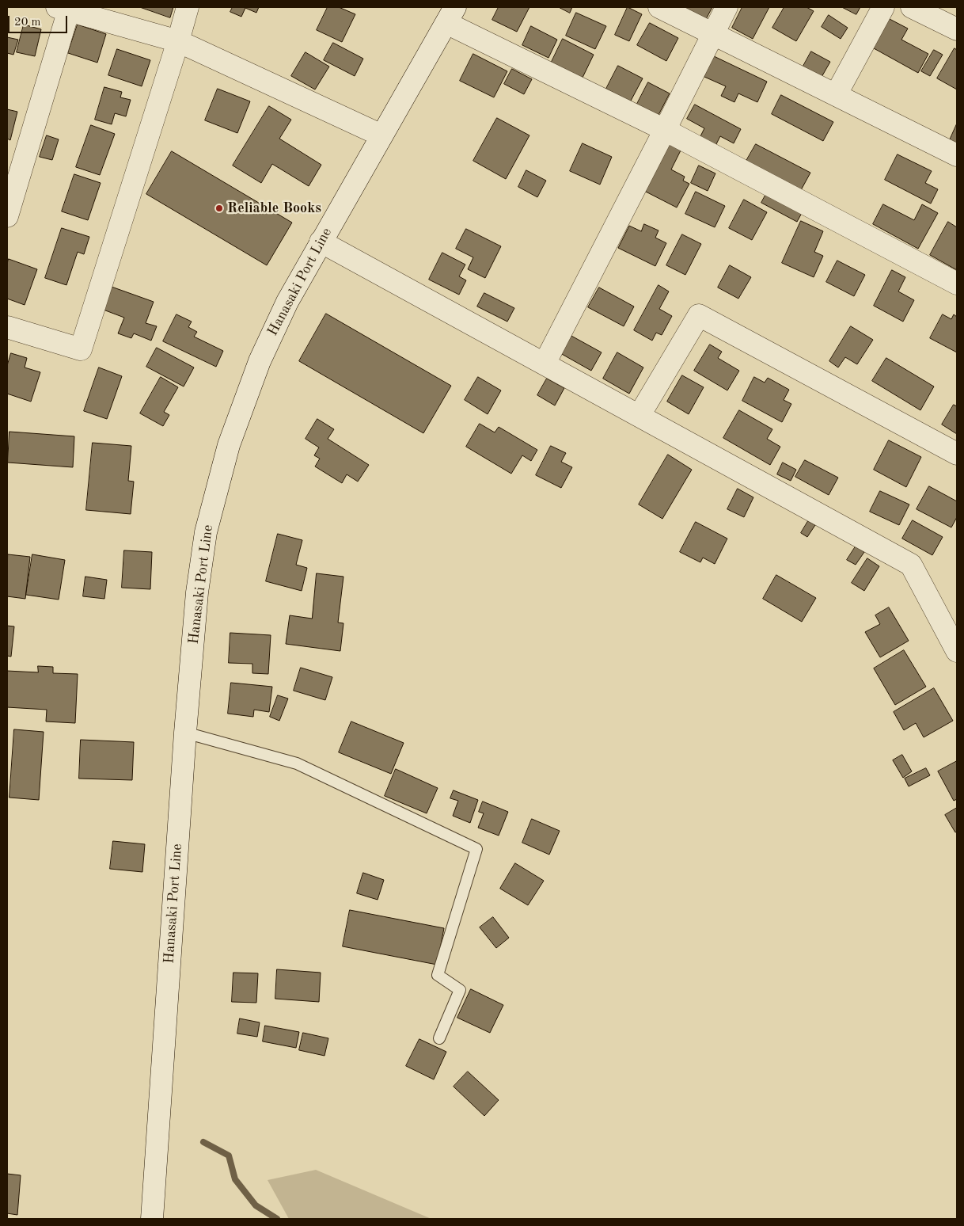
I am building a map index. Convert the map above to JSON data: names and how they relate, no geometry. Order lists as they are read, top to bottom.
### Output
{
  "streets": {
    "street": ["Hanasaki Port Line"]
  },
  "places": ["Reliable Books"],
  "scale_bar": "20 m"
}
